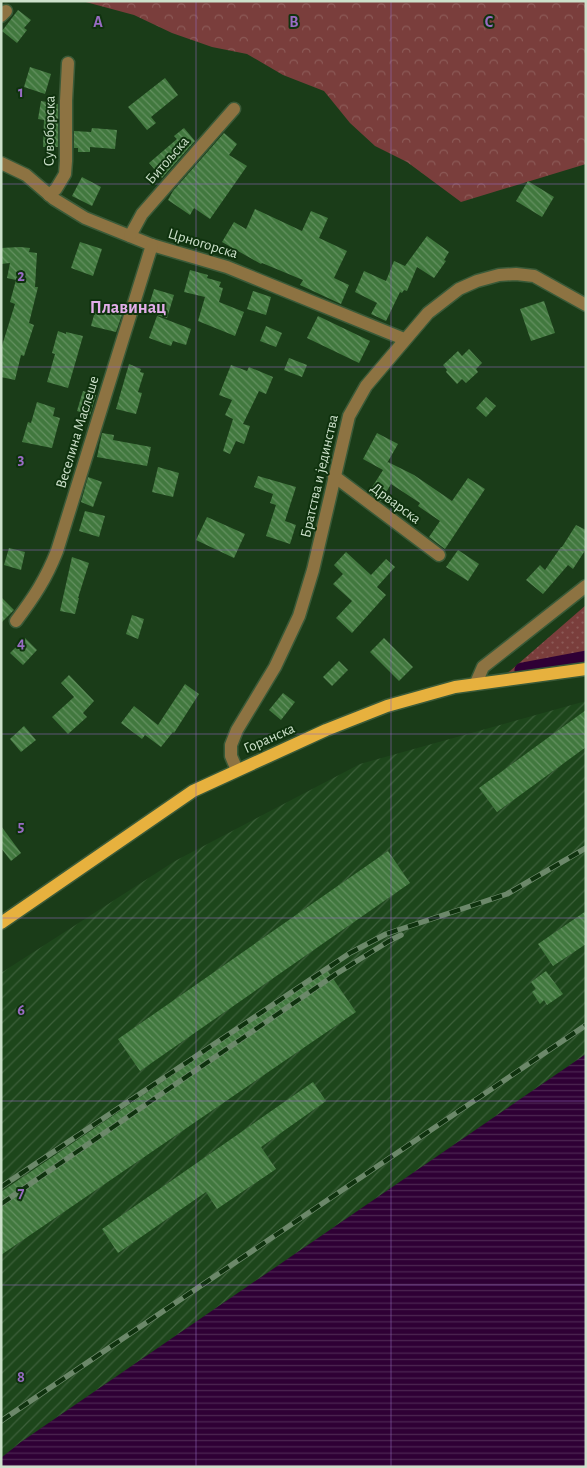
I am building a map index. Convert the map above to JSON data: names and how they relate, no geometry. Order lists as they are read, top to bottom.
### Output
{
  "streets": {
    "main road": ["Горанска"],
    "street": [
      "Сувоборска",
      "Битољска",
      "Црногорска",
      "Веселина Маслеше",
      "Братства и јединства",
      "Дрварска"
    ]
  },
  "crossings": [
    ["Сувоборска", "Црногорска"],
    ["Битољска", "Црногорска"],
    ["Црногорска", "Веселина Маслеше"],
    ["Црногорска", "Братства и јединства"],
    ["Братства и јединства", "Дрварска"],
    ["Братства и јединства", "Горанска"]
  ],
  "districts": ["Плавинац"],
  "grid": {
    "columns": ["A", "B", "C"],
    "rows": [
      "1",
      "2",
      "3",
      "4",
      "5",
      "6",
      "7",
      "8"
    ]
  }
}
